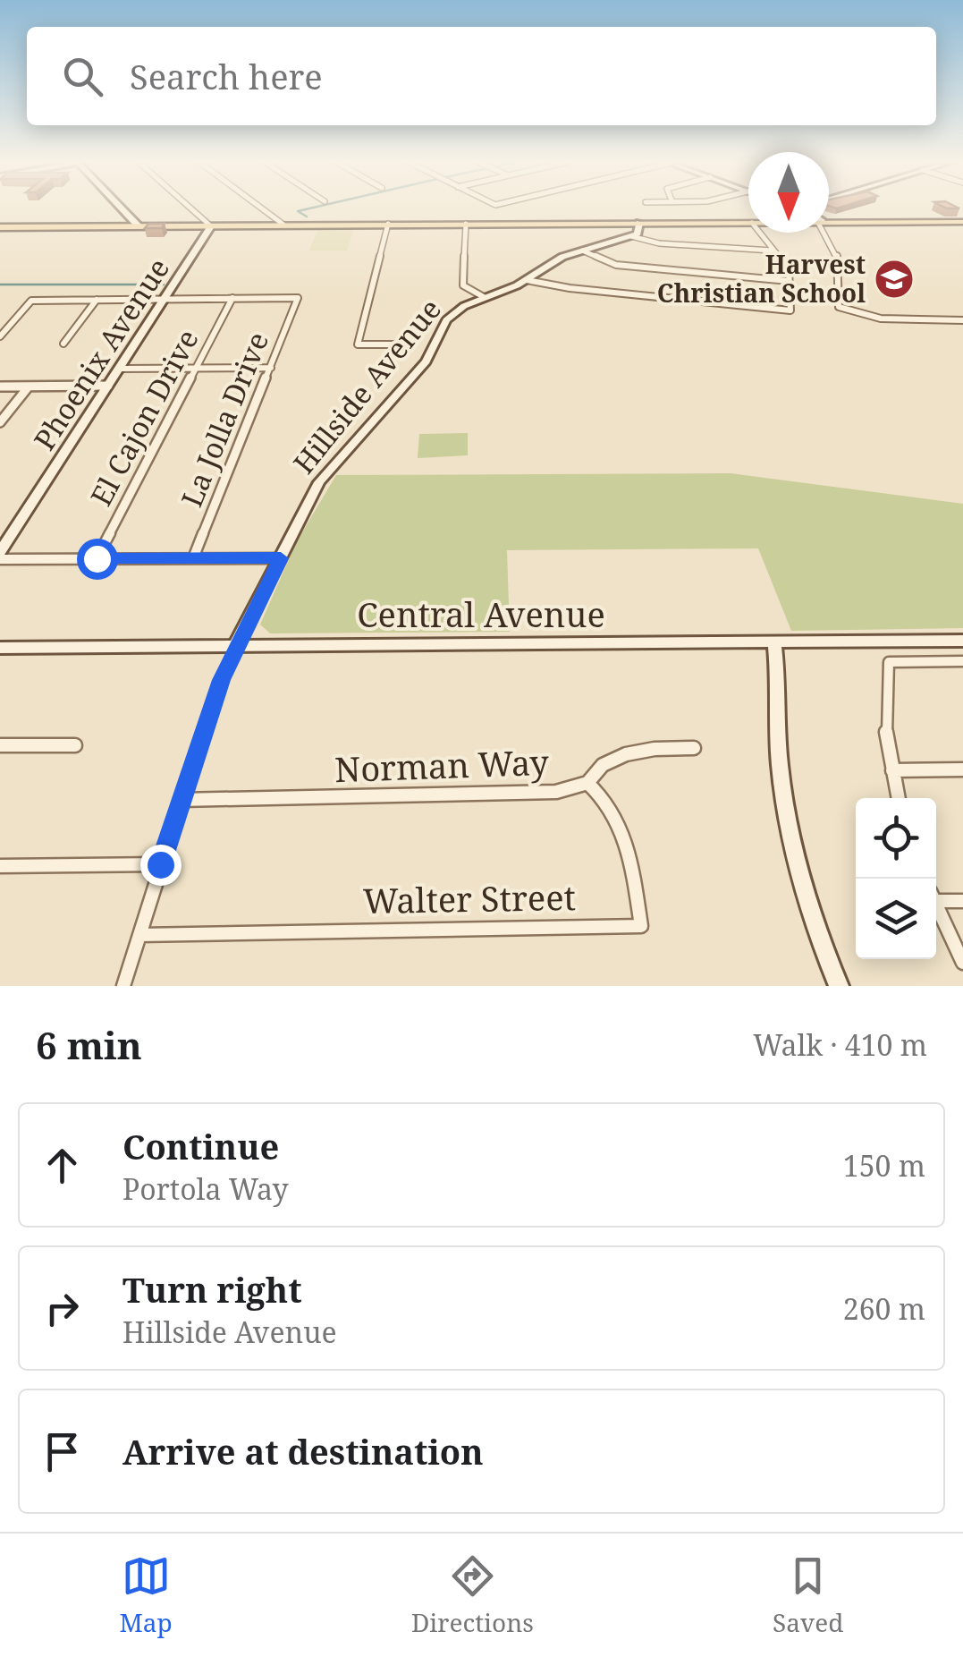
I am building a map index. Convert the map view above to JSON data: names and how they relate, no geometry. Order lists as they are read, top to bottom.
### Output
{
  "streets": {
    "street": [
      "Phoenix Avenue",
      "Hillside Avenue",
      "El Cajon Drive",
      "La Jolla Drive",
      "Central Avenue",
      "Norman Way",
      "Walter Street"
    ]
  },
  "crossings": [
    ["Hillside Avenue", "Central Avenue"],
    ["Hillside Avenue", "Norman Way"],
    ["Hillside Avenue", "Walter Street"],
    ["El Cajon Drive", "La Jolla Drive"],
    ["Norman Way", "Walter Street"]
  ],
  "places": {
    "school or university": ["Harvest Christian School"]
  },
  "north": "bottom",
  "page": {
    "search": "Search here",
    "heading": ["6 min", "Walk · 410 m"],
    "list": [
      ["Continue", "Portola Way", "150 m"],
      ["Turn right", "Hillside Avenue", "260 m"],
      "Arrive at destination"
    ],
    "nav": ["Map", "Directions", "Saved"]
  }
}
